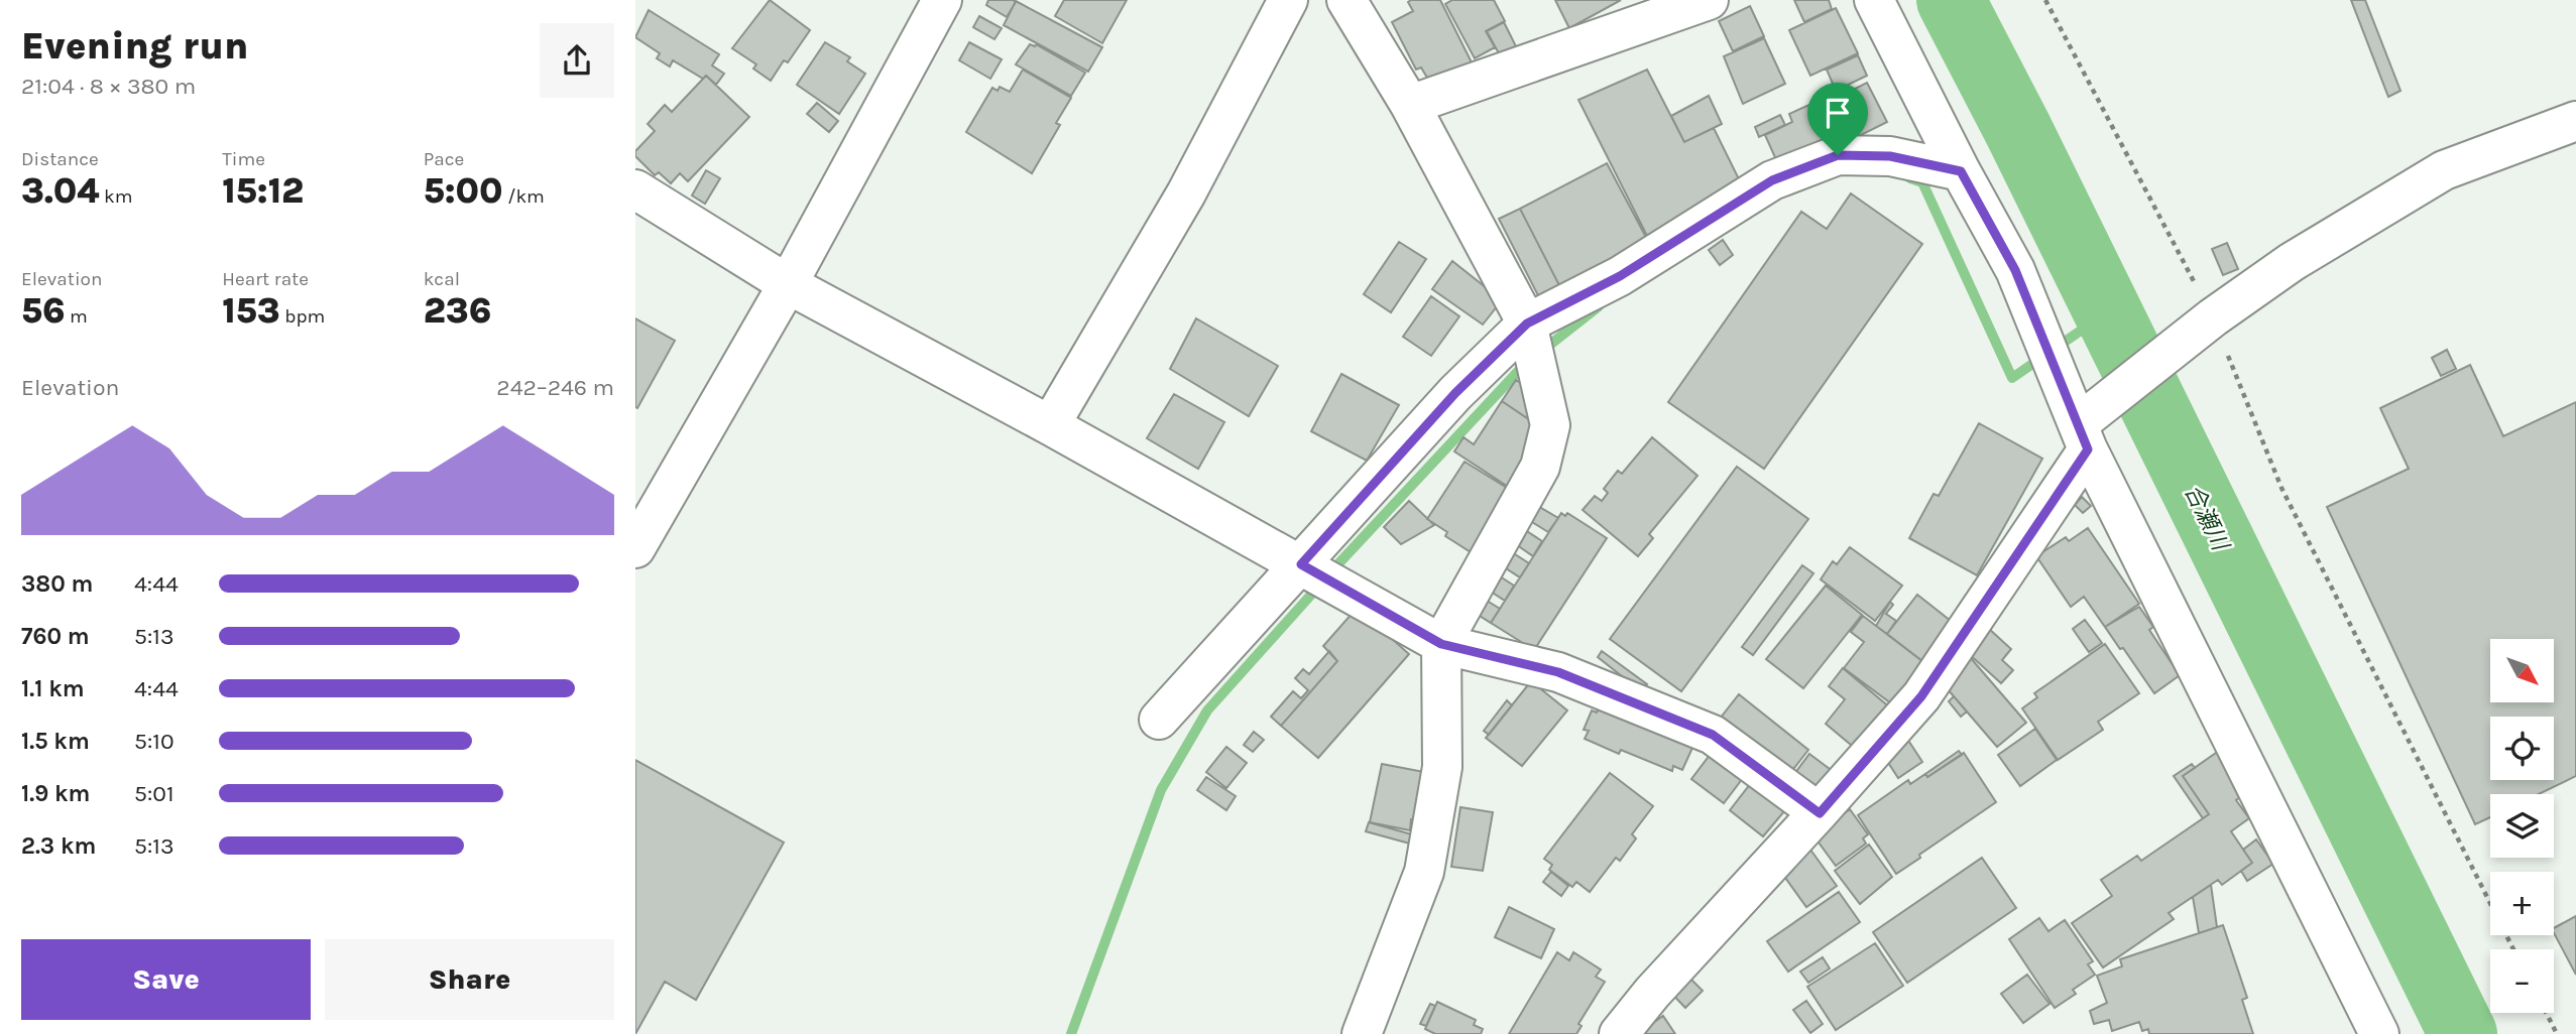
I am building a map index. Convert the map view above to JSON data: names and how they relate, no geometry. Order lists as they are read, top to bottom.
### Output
{
  "water": ["合瀬川"],
  "north": "bottom right",
  "page": {
    "heading": ["Evening run", "21:04 · 8 × 380 m"],
    "stats": [
      ["Distance", "3.04 km"],
      ["Time", "15:12"],
      ["Pace", "5:00 /km"],
      ["Elevation", "56 m"],
      ["Heart rate", "153 bpm"],
      ["kcal", "236"]
    ],
    "chart": ["Elevation", "242–246 m"],
    "list": [
      {
        "name": "380 m",
        "note": "4:44"
      },
      {
        "name": "760 m",
        "note": "5:13"
      },
      {
        "name": "1.1 km",
        "note": "4:44"
      },
      {
        "name": "1.5 km",
        "note": "5:10"
      },
      {
        "name": "1.9 km",
        "note": "5:01"
      },
      {
        "name": "2.3 km",
        "note": "5:13"
      }
    ],
    "map_buttons": ["+", "−"],
    "buttons": ["Save", "Share"]
  }
}
